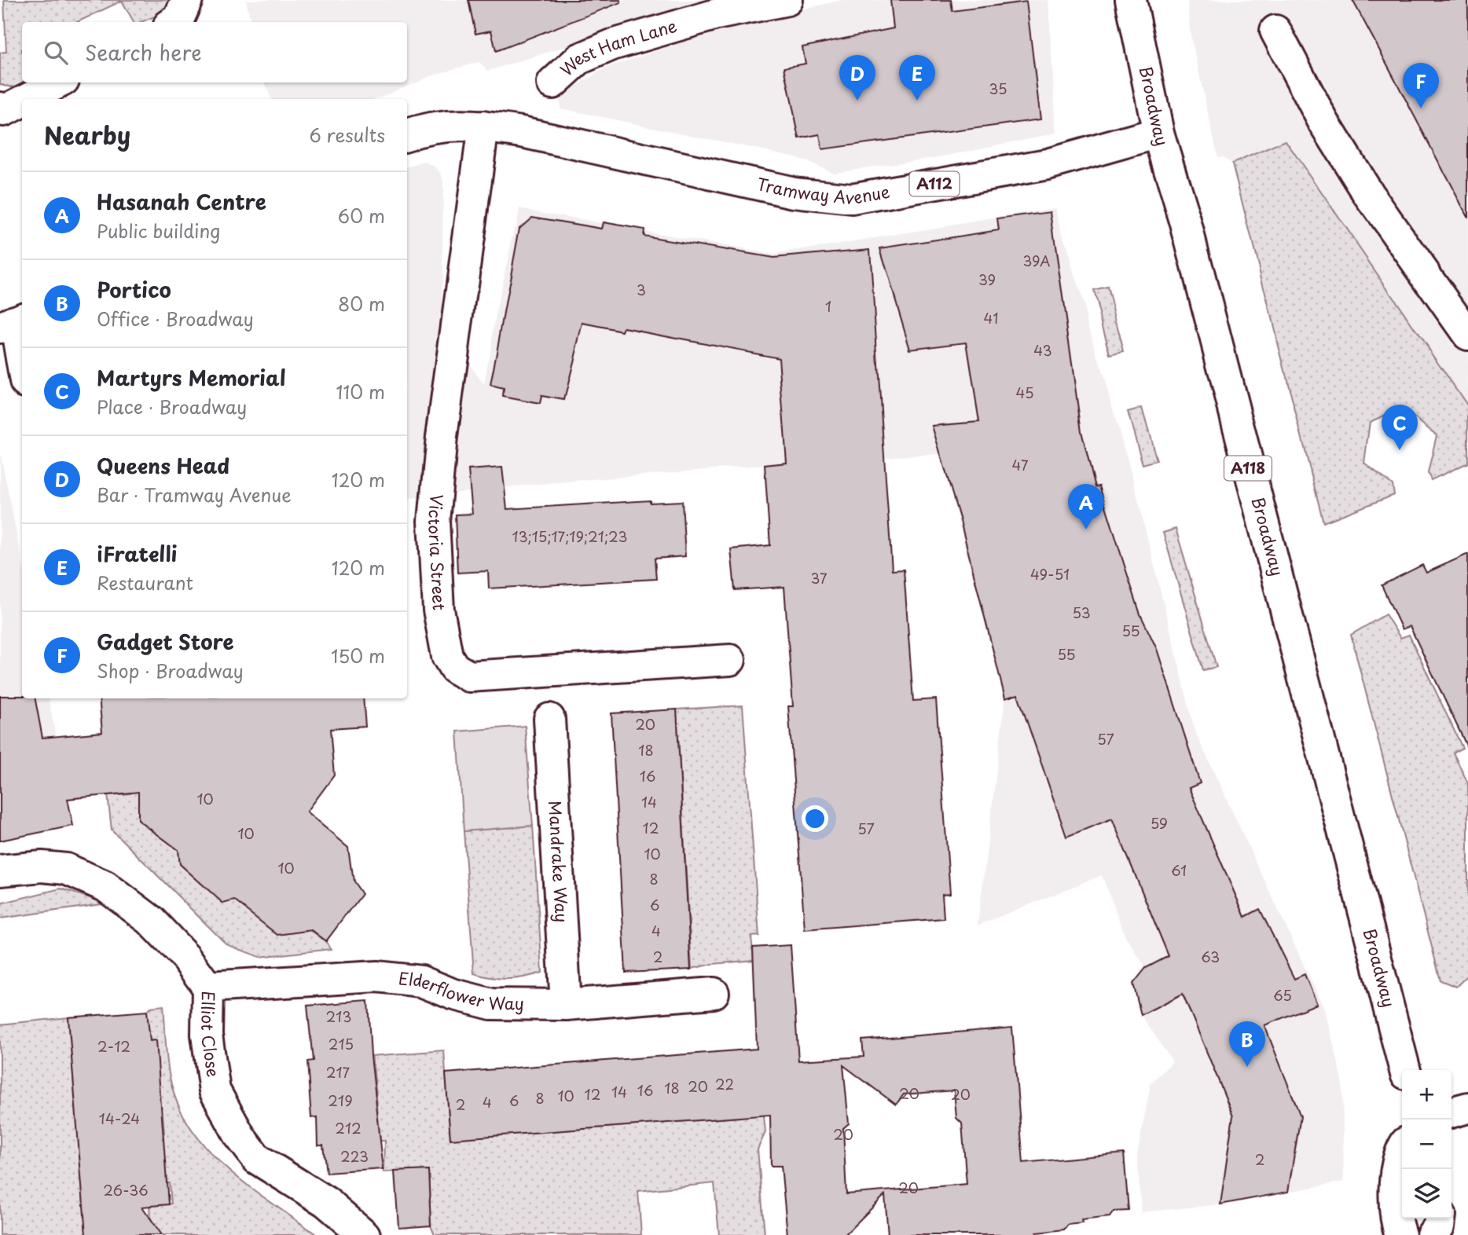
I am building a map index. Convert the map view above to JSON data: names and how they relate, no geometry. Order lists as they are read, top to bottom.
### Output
{
  "streets": {
    "street": [
      "West Ham Lane",
      "Broadway",
      "A112",
      "Tramway Avenue",
      "A118",
      "Victoria Street",
      "Mandrake Way",
      "Elderflower Way",
      "Elliot Close"
    ]
  },
  "crossings": [
    ["Broadway", "Tramway Avenue"],
    ["A112", "Tramway Avenue"],
    ["A112", "Victoria Street"],
    ["Tramway Avenue", "Victoria Street"],
    ["Mandrake Way", "Elderflower Way"],
    ["Elderflower Way", "Elliot Close"]
  ],
  "house_numbers": [
    "35",
    "39A",
    "39",
    "3",
    "1",
    "41",
    "43",
    "45",
    "47",
    "13;15;17;19;21;23",
    "49-51",
    "37",
    "53",
    "55",
    "55",
    "20",
    "57",
    "18",
    "16",
    "10",
    "14",
    "59",
    "12",
    "57",
    "10",
    "10",
    "10",
    "61",
    "8",
    "6",
    "4",
    "2",
    "63",
    "65",
    "213",
    "215",
    "2-12",
    "217",
    "22",
    "20",
    "18",
    "16",
    "14",
    "20",
    "12",
    "20",
    "10",
    "8",
    "219",
    "6",
    "4",
    "2",
    "14-24",
    "212",
    "20",
    "223",
    "2",
    "20",
    "26-36"
  ],
  "page": {
    "search": "Search here",
    "pins": [
      "D",
      "E",
      "F",
      "C",
      "A",
      "B"
    ],
    "heading": ["Nearby", "6 results"],
    "list": [
      {
        "mark": "A",
        "name": "Hasanah Centre",
        "note": "Public building",
        "value": "60 m"
      },
      {
        "mark": "B",
        "name": "Portico",
        "note": "Office · Broadway",
        "value": "80 m"
      },
      {
        "mark": "C",
        "name": "Martyrs Memorial",
        "note": "Place · Broadway",
        "value": "110 m"
      },
      {
        "mark": "D",
        "name": "Queens Head",
        "note": "Bar · Tramway Avenue",
        "value": "120 m"
      },
      {
        "mark": "E",
        "name": "iFratelli",
        "note": "Restaurant",
        "value": "120 m"
      },
      {
        "mark": "F",
        "name": "Gadget Store",
        "note": "Shop · Broadway",
        "value": "150 m"
      }
    ],
    "map_buttons": ["+", "−"]
  }
}
